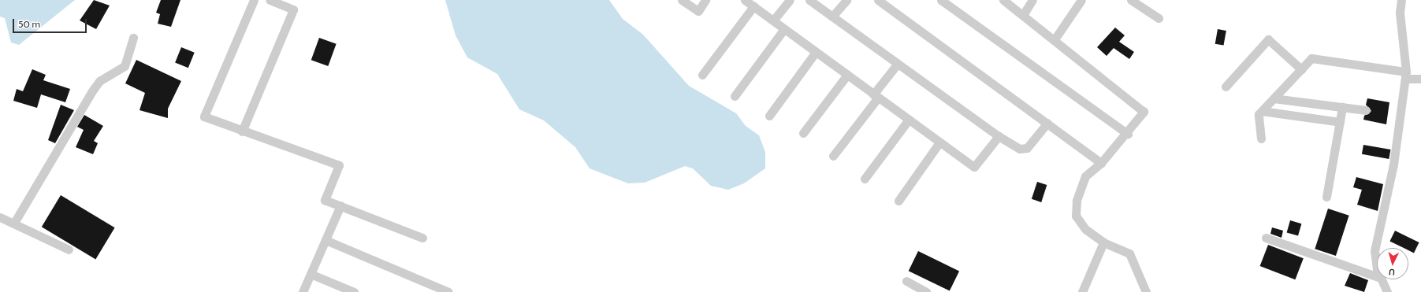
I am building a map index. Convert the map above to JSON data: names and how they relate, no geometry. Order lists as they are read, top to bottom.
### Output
{
  "scale_bar": "50 m",
  "north": "bottom"
}
